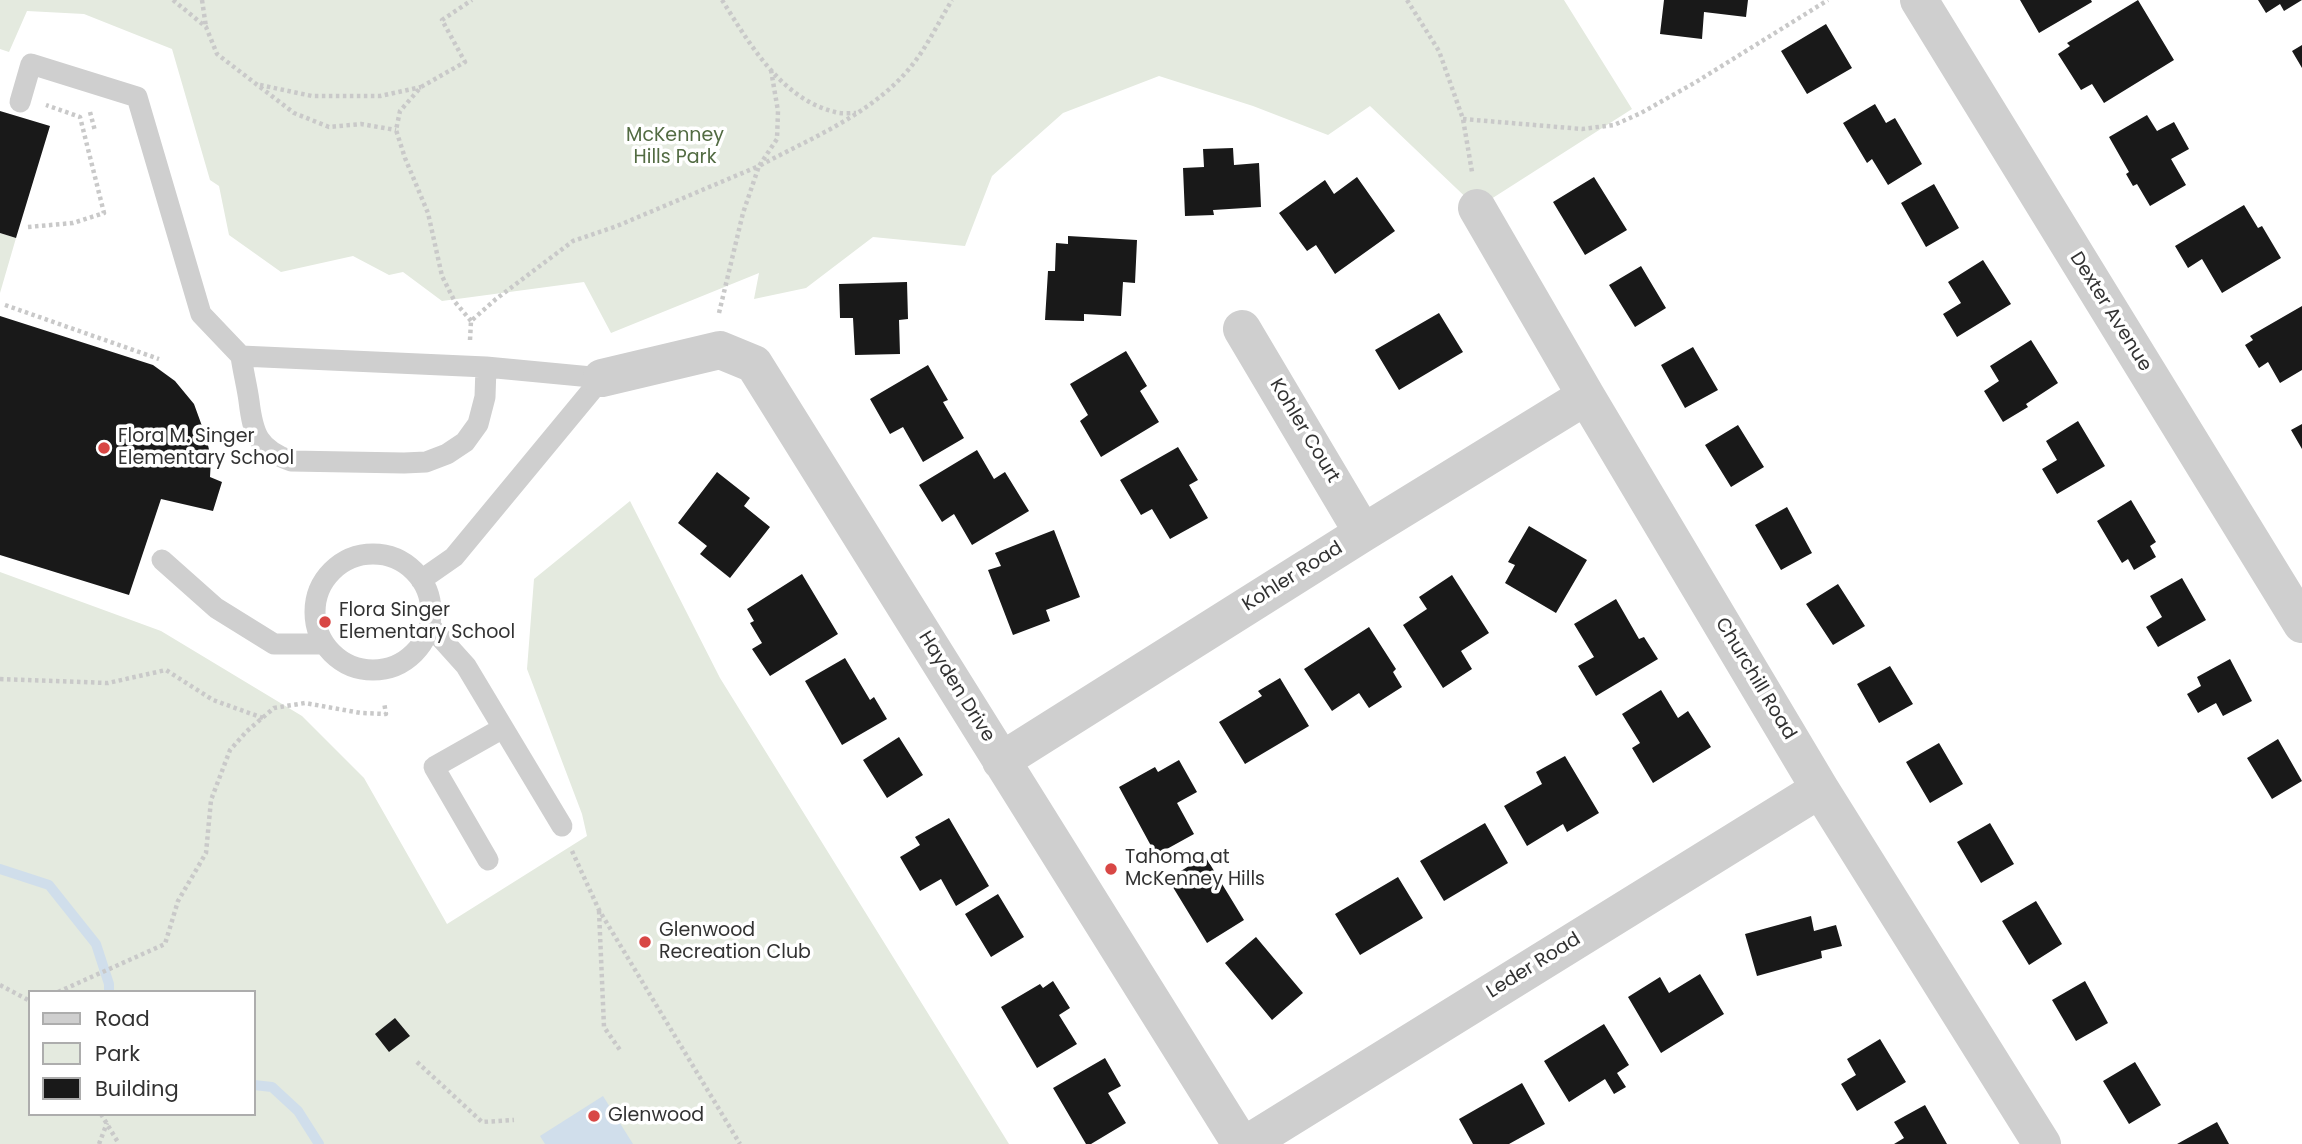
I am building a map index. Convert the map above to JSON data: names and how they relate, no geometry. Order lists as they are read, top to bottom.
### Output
{
  "streets": {
    "street": [
      "Dexter Avenue",
      "Kohler Court",
      "Kohler Road",
      "Churchill Road",
      "Hayden Drive",
      "Leder Road"
    ]
  },
  "crossings": [
    ["Kohler Court", "Kohler Road"],
    ["Kohler Road", "Churchill Road"],
    ["Kohler Road", "Hayden Drive"],
    ["Churchill Road", "Leder Road"]
  ],
  "parks": ["McKenney Hills Park"],
  "places": [
    "Flora M. Singer Elementary School",
    "Flora Singer Elementary School",
    "Tahoma at McKenney Hills",
    "Glenwood Recreation Club",
    "Glenwood"
  ],
  "legend": ["Road", "Park", "Building"]
}
